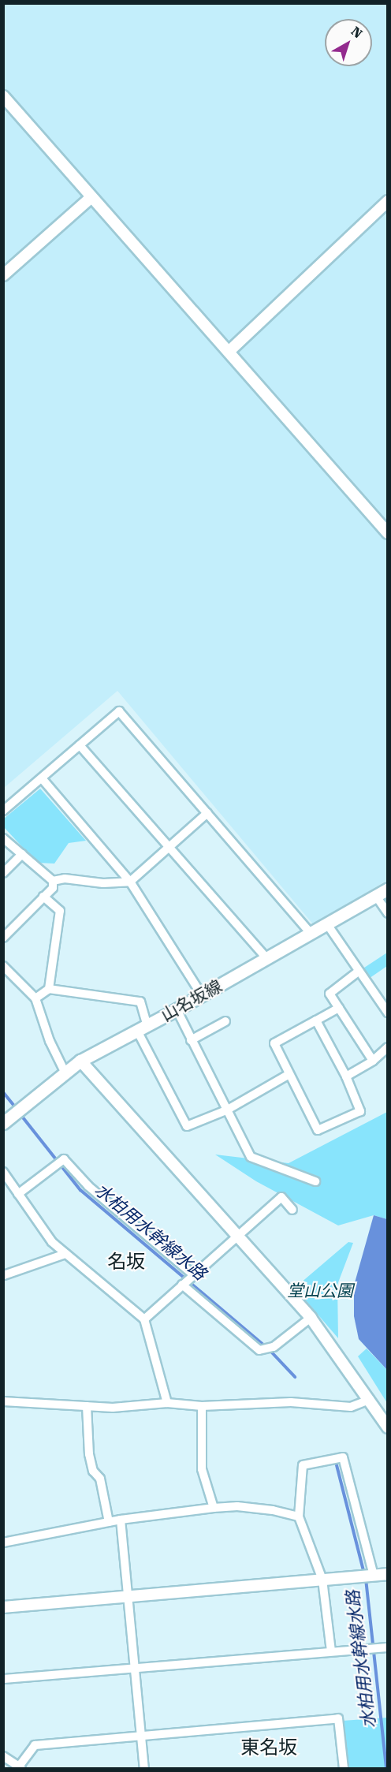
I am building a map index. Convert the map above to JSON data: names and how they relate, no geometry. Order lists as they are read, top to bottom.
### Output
{
  "streets": {
    "main road": ["山名坂線"]
  },
  "districts": ["名坂", "東名坂"],
  "water": ["水柏用水幹線水路"],
  "parks": ["堂山公園"],
  "north": "top right"
}
